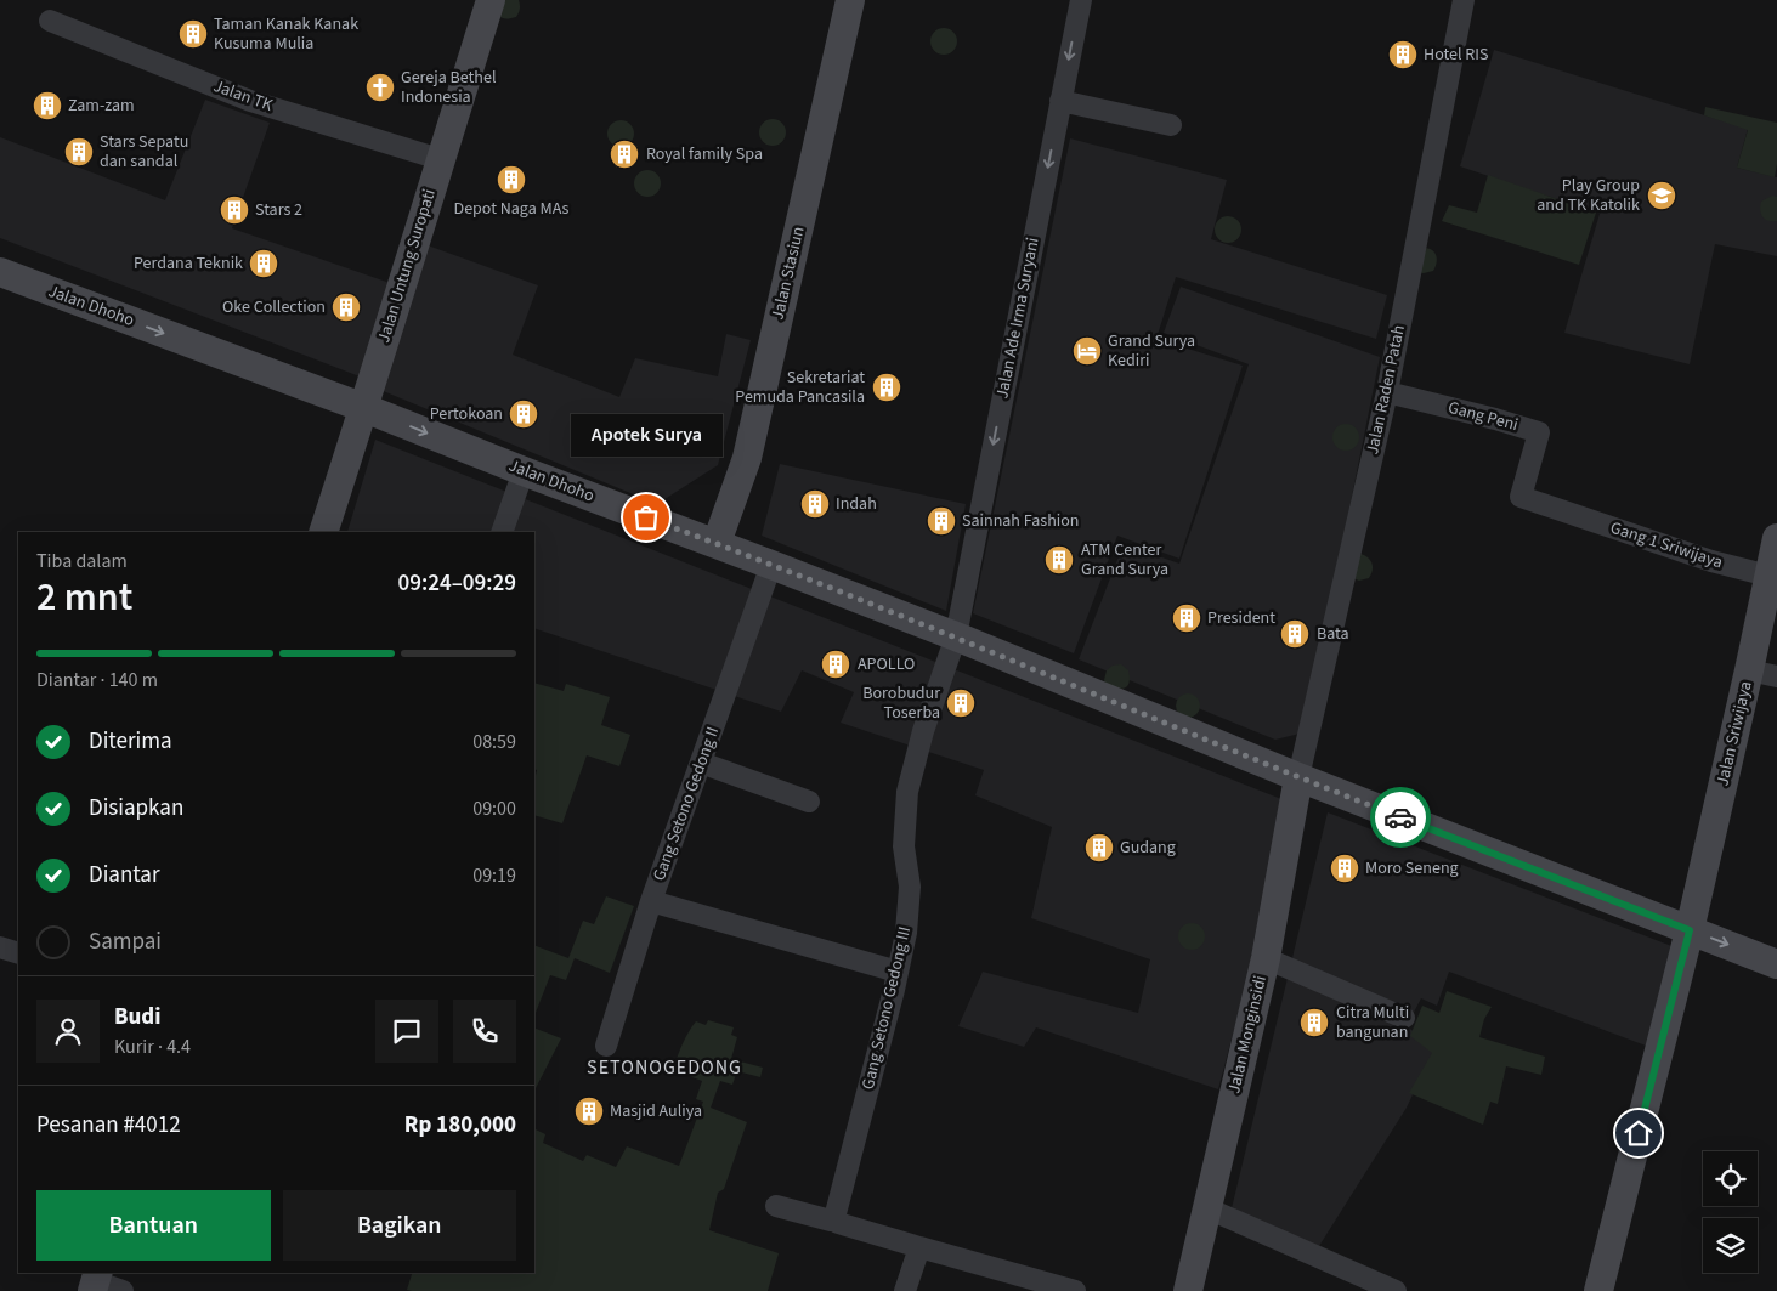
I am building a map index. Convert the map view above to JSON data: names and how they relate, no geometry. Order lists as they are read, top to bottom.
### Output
{
  "streets": {
    "street": [
      "Jalan TK",
      "Jalan Untung Suropati",
      "Jalan Stasiun",
      "Jalan Dhoho",
      "Jalan Ade Irma Suryani",
      "Jalan Raden Patah",
      "Gang Peni",
      "Gang 1 Sriwijaya",
      "Jalan Sriwijaya",
      "Gang Setono Gedong II",
      "Gang Setono Gedong III",
      "Jalan Monginsidi"
    ]
  },
  "crossings": [
    ["Jalan TK", "Jalan Untung Suropati"],
    ["Jalan Untung Suropati", "Jalan Dhoho"],
    ["Jalan Stasiun", "Jalan Dhoho"],
    ["Jalan Dhoho", "Jalan Ade Irma Suryani"],
    ["Jalan Dhoho", "Jalan Raden Patah"],
    ["Jalan Dhoho", "Jalan Sriwijaya"],
    ["Jalan Dhoho", "Gang Setono Gedong II"],
    ["Jalan Dhoho", "Gang Setono Gedong III"],
    ["Jalan Dhoho", "Jalan Monginsidi"],
    ["Jalan Ade Irma Suryani", "Gang Setono Gedong III"],
    ["Jalan Raden Patah", "Gang Peni"],
    ["Jalan Raden Patah", "Jalan Monginsidi"],
    ["Gang Peni", "Gang 1 Sriwijaya"],
    ["Gang 1 Sriwijaya", "Jalan Sriwijaya"]
  ],
  "one_way": ["Jalan Ade Irma Suryani"],
  "districts": ["SETONOGEDONG"],
  "places": {
    "building": [
      "Taman Kanak Kanak Kusuma Mulia",
      "Hotel RIS",
      "Zam-zam",
      "Stars Sepatu dan sandal",
      "Royal family Spa",
      "Depot Naga MAs",
      "Stars 2",
      "Perdana Teknik",
      "Oke Collection",
      "Sekretariat Pemuda Pancasila",
      "Pertokoan",
      "Indah",
      "Sainnah Fashion",
      "ATM Center Grand Surya",
      "President",
      "Bata",
      "APOLLO",
      "Borobudur Toserba",
      "Gudang",
      "Moro Seneng",
      "Citra Multi bangunan",
      "Masjid Auliya"
    ],
    "church": ["Gereja Bethel Indonesia"],
    "school or university": ["Play Group and TK Katolik"],
    "hotel": ["Grand Surya Kediri"],
    "other": ["Apotek Surya"]
  },
  "page": {
    "bubble": "Apotek Surya",
    "heading": ["2 mnt", "Tiba dalam", "09:24–09:29"],
    "panel": [
      "Budi",
      "Kurir · 4.4",
      "Pesanan #4012",
      "Rp 180,000"
    ],
    "bar": "Diantar · 140 m",
    "list": [
      ["Diterima", "08:59"],
      ["Disiapkan", "09:00"],
      ["Diantar", "09:19"],
      "Sampai"
    ],
    "buttons": ["Bantuan", "Bagikan"]
  }
}
